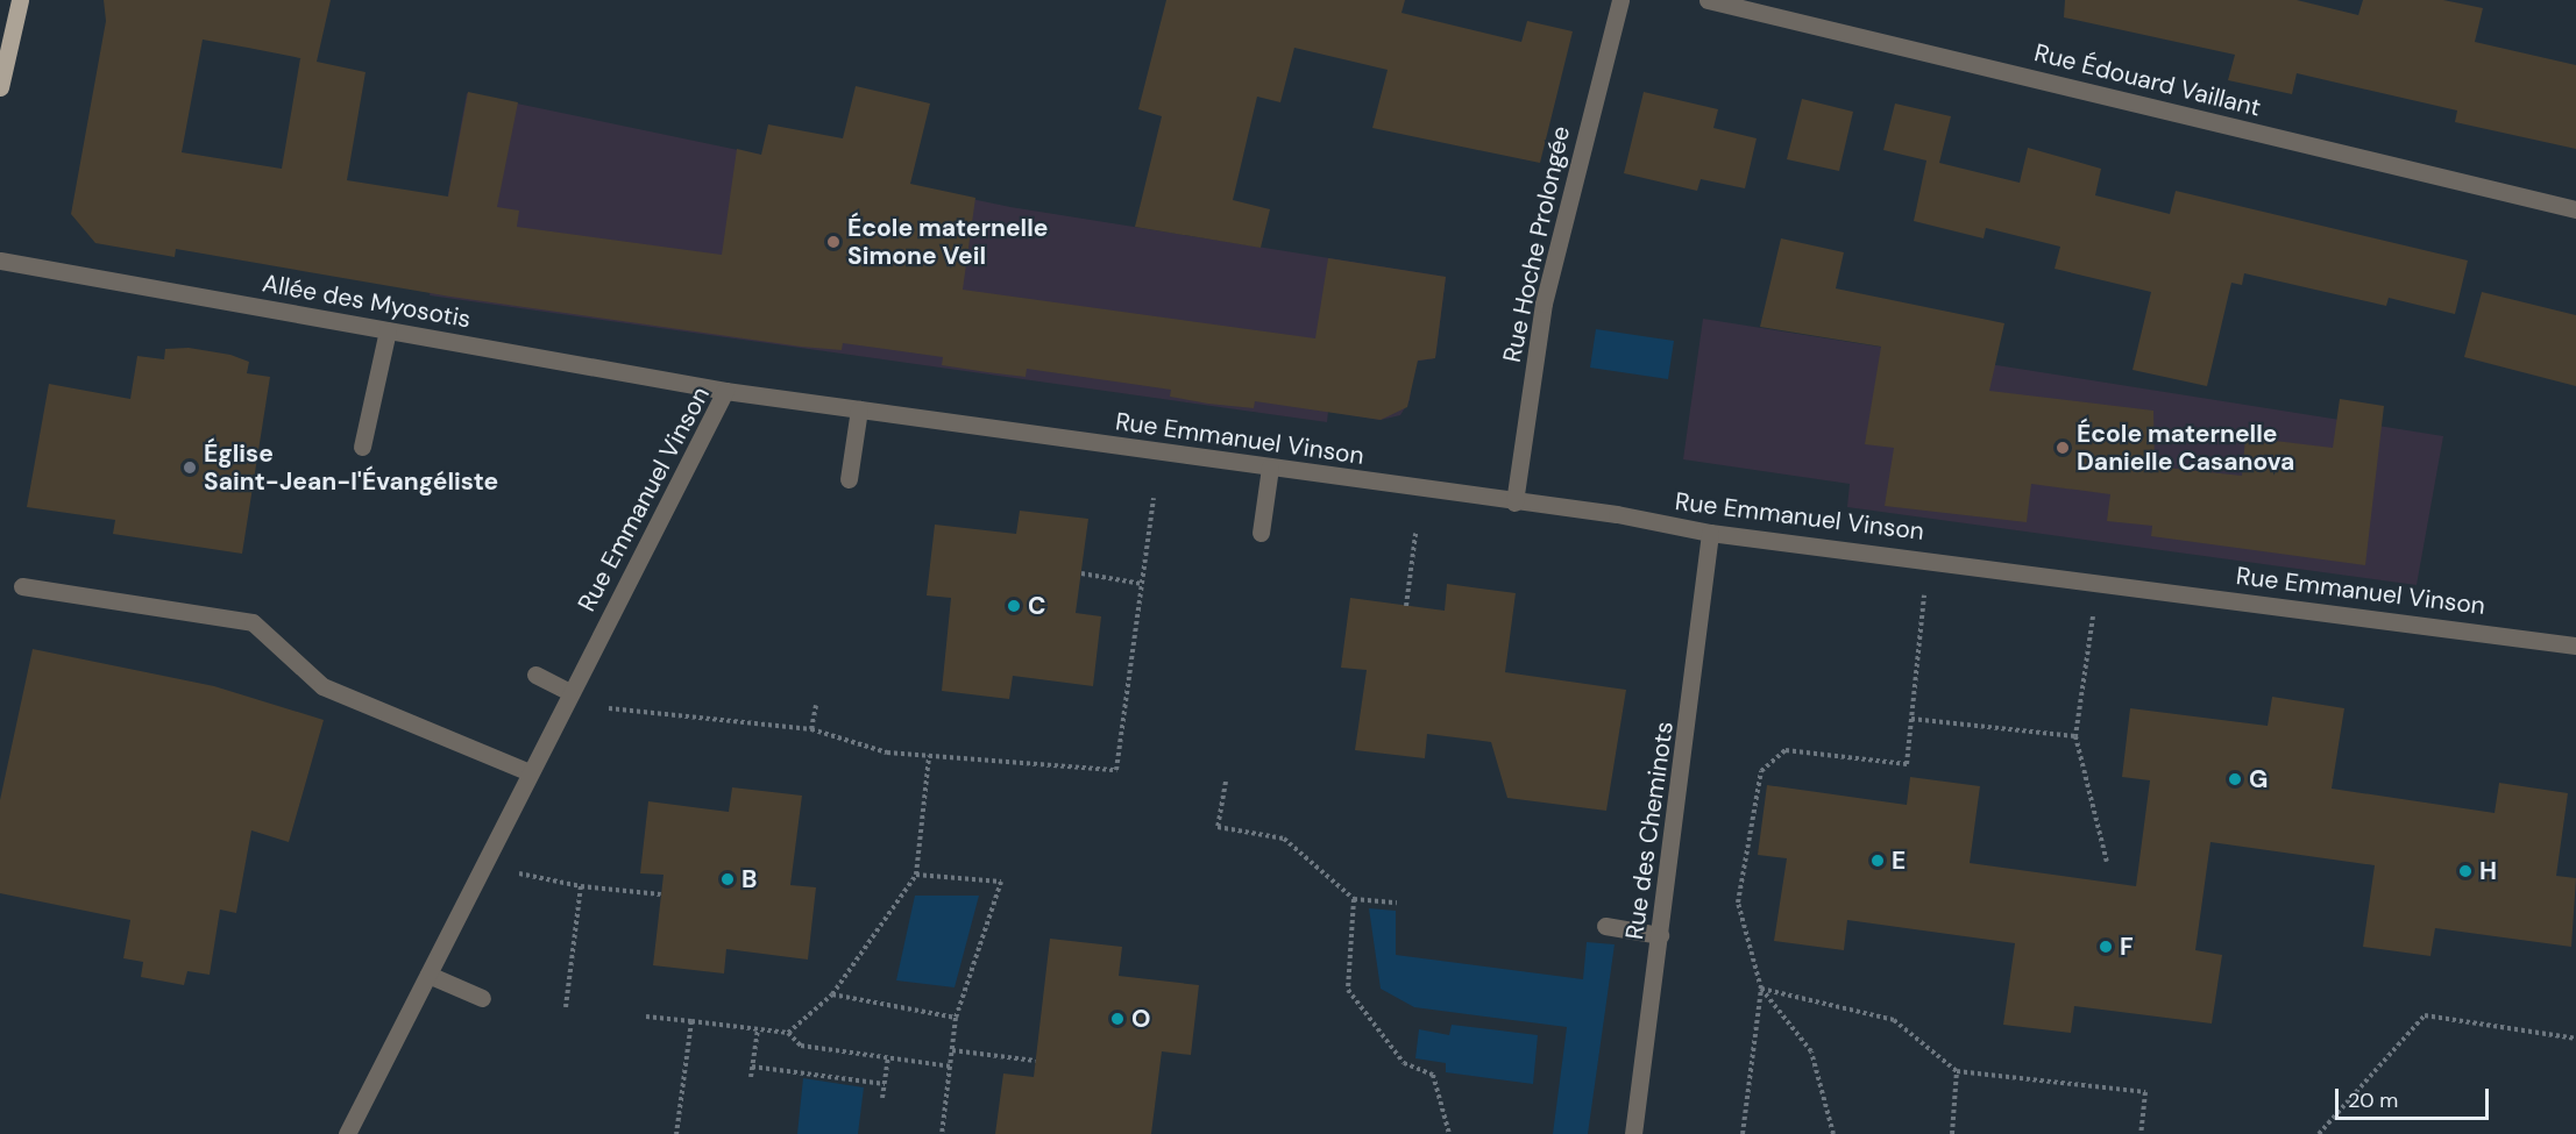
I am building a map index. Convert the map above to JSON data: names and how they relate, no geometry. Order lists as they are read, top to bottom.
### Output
{
  "streets": {
    "street": [
      "Rue Édouard Vaillant",
      "Rue Hoche Prolongée",
      "Allée des Myosotis",
      "Rue Emmanuel Vinson",
      "Rue des Cheminots"
    ]
  },
  "crossings": [
    ["Rue Hoche Prolongée", "Rue Emmanuel Vinson"],
    ["Allée des Myosotis", "Rue Emmanuel Vinson"],
    ["Rue Emmanuel Vinson", "Rue des Cheminots"]
  ],
  "places": [
    "École maternelle Simone Veil",
    "École maternelle Danielle Casanova",
    "Église Saint-Jean-l'Évangéliste",
    "C",
    "G",
    "E",
    "H",
    "B",
    "F",
    "O"
  ],
  "scale_bar": "20 m"
}
